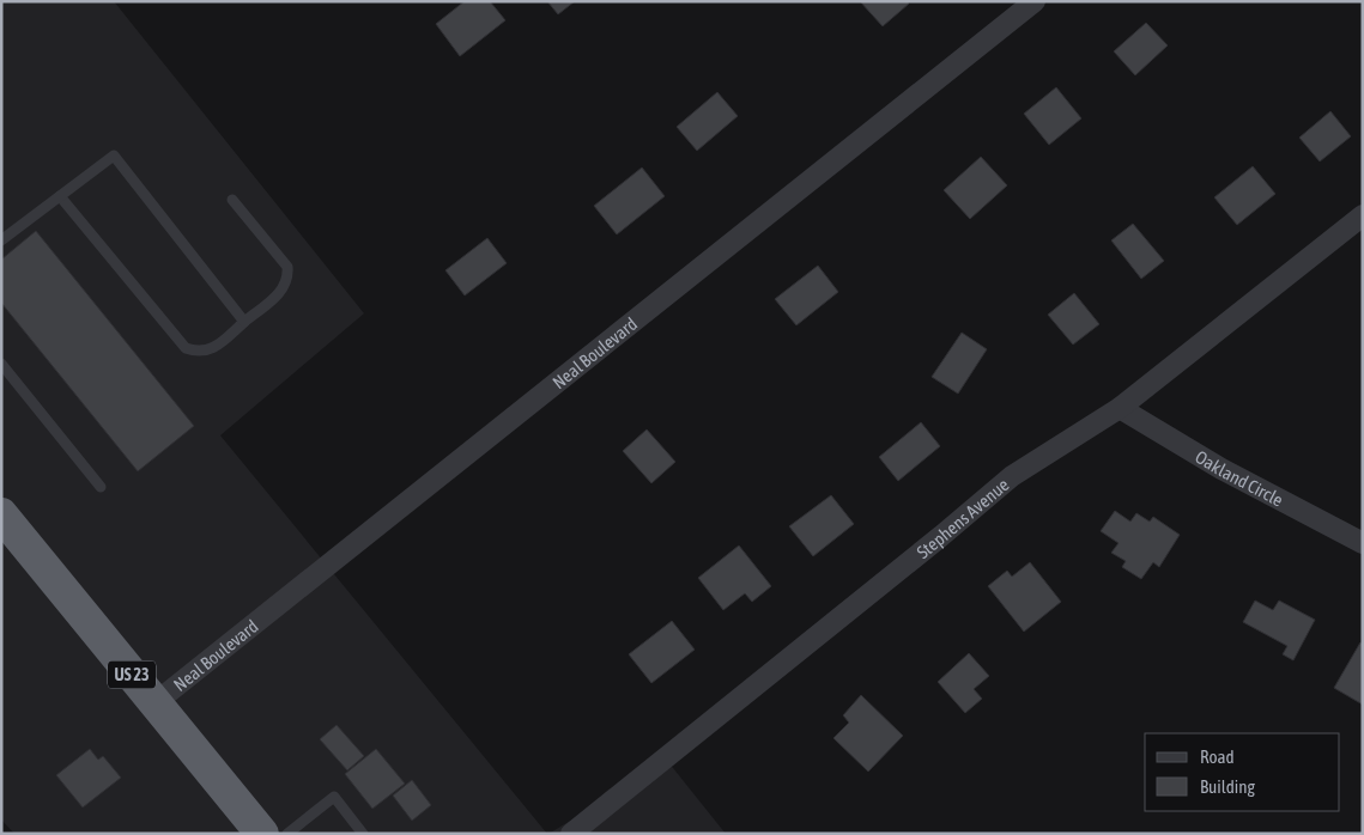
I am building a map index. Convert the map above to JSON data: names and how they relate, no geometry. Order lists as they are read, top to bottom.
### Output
{
  "streets": {
    "highway": ["US 23"],
    "street": ["Neal Boulevard", "Oakland Circle", "Stephens Avenue"]
  },
  "crossings": [
    ["Neal Boulevard", "US 23"],
    ["Oakland Circle", "Stephens Avenue"]
  ],
  "legend": ["Road", "Building"]
}
